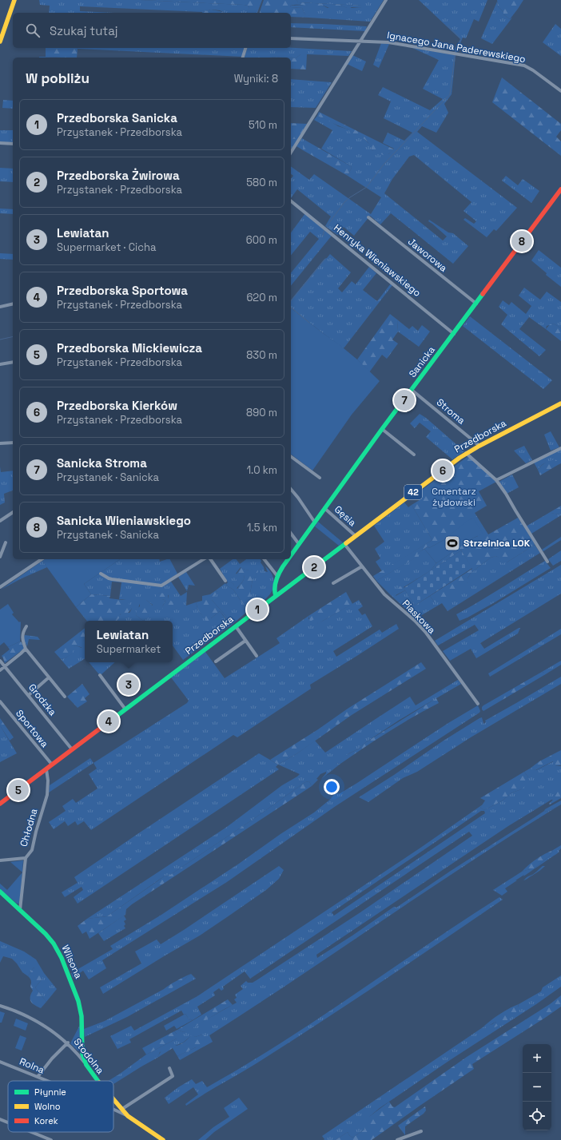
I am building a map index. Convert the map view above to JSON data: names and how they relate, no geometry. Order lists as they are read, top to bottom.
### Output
{
  "streets": {
    "street": [
      "Ignacego Jana Paderewskiego",
      "Jaworowa",
      "Henryka Wieniawskiego",
      "Sanicka",
      "Stroma",
      "Przedborska",
      "42",
      "Gęsia",
      "Piaskowa",
      "Grodzka",
      "Sportowa",
      "Chłodna",
      "Wilsona",
      "Stodolna",
      "Rolna"
    ]
  },
  "crossings": [
    ["Jaworowa", "Sanicka"],
    ["Henryka Wieniawskiego", "Sanicka"],
    ["Sanicka", "Stroma"],
    ["Sanicka", "Przedborska"],
    ["Sanicka", "Gęsia"],
    ["Stroma", "Przedborska"],
    ["Przedborska", "Gęsia"],
    ["Przedborska", "Piaskowa"],
    ["Przedborska", "Grodzka"],
    ["Przedborska", "Sportowa"],
    ["Przedborska", "Chłodna"],
    ["Chłodna", "Wilsona"],
    ["Wilsona", "Stodolna"],
    ["Stodolna", "Rolna"]
  ],
  "parks": ["Cmentarz żydowski"],
  "places": {
    "sports": ["Strzelnica LOK"]
  },
  "legend": ["Płynnie", "Wolno", "Korek"],
  "page": {
    "search": "Szukaj tutaj",
    "heading": ["W pobliżu", "Wyniki: 8"],
    "list": [
      {
        "mark": "1",
        "name": "Przedborska Sanicka",
        "note": "Przystanek · Przedborska",
        "value": "510 m"
      },
      {
        "mark": "2",
        "name": "Przedborska Żwirowa",
        "note": "Przystanek · Przedborska",
        "value": "580 m"
      },
      {
        "mark": "3",
        "name": "Lewiatan",
        "note": "Supermarket · Cicha",
        "value": "600 m"
      },
      {
        "mark": "4",
        "name": "Przedborska Sportowa",
        "note": "Przystanek · Przedborska",
        "value": "620 m"
      },
      {
        "mark": "5",
        "name": "Przedborska Mickiewicza",
        "note": "Przystanek · Przedborska",
        "value": "830 m"
      },
      {
        "mark": "6",
        "name": "Przedborska Kierków",
        "note": "Przystanek · Przedborska",
        "value": "890 m"
      },
      {
        "mark": "7",
        "name": "Sanicka Stroma",
        "note": "Przystanek · Sanicka",
        "value": "1.0 km"
      },
      {
        "mark": "8",
        "name": "Sanicka Wieniawskiego",
        "note": "Przystanek · Sanicka",
        "value": "1.5 km"
      }
    ],
    "pins": [
      "8",
      "7",
      "6",
      "2",
      "1",
      "3",
      "4",
      "5"
    ],
    "popup": ["Lewiatan", "Supermarket"],
    "map_buttons": ["+", "−"]
  }
}
